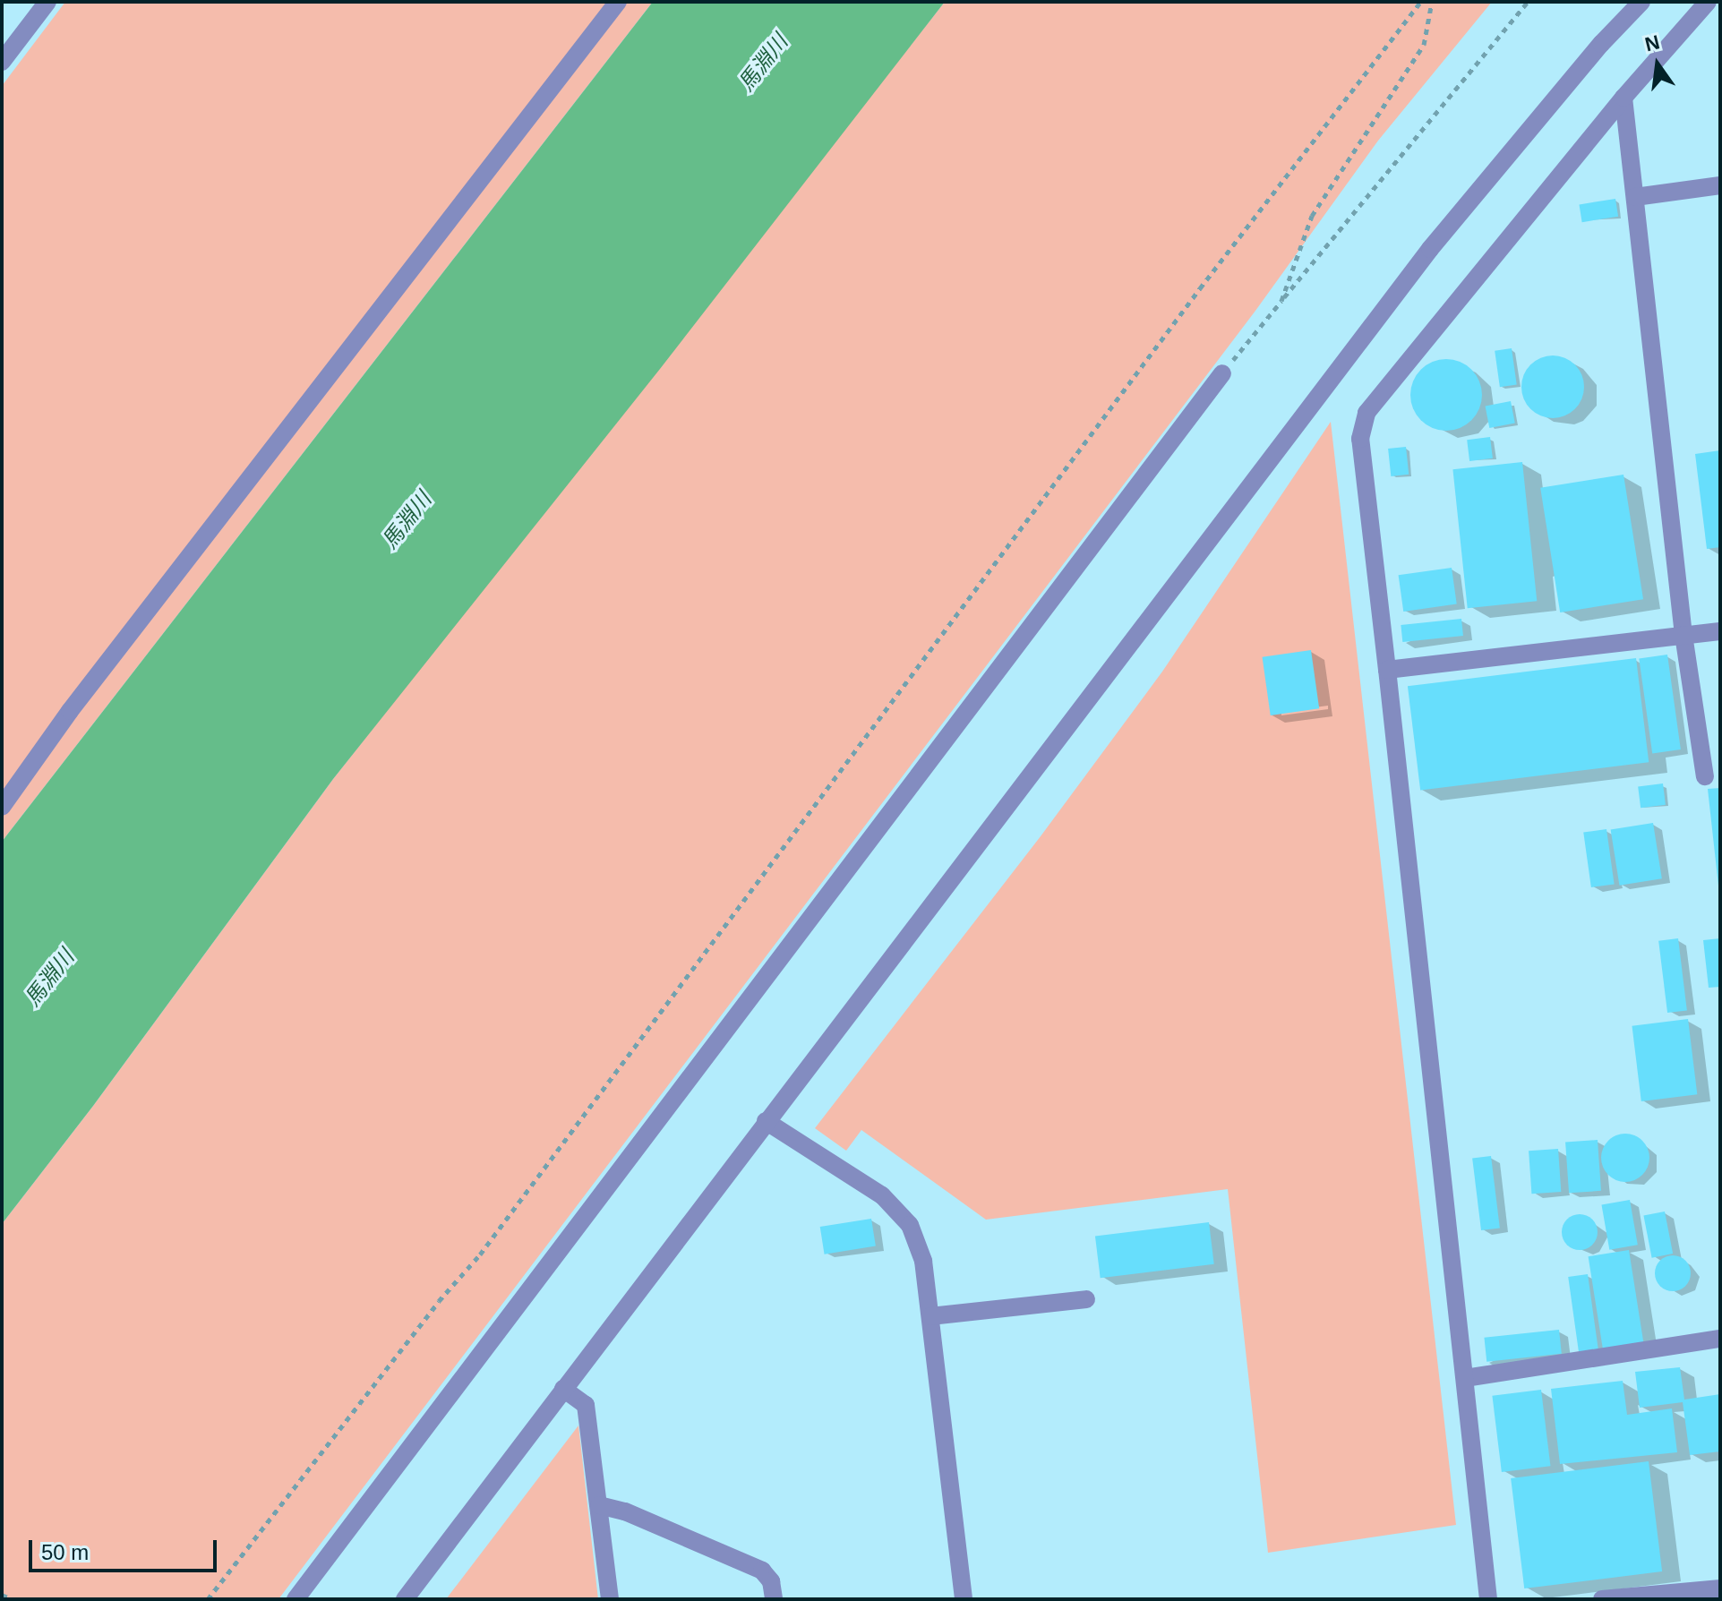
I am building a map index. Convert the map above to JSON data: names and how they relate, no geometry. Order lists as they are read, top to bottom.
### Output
{
  "water": ["馬淵川"],
  "scale_bar": "50 m",
  "north": "top"
}
